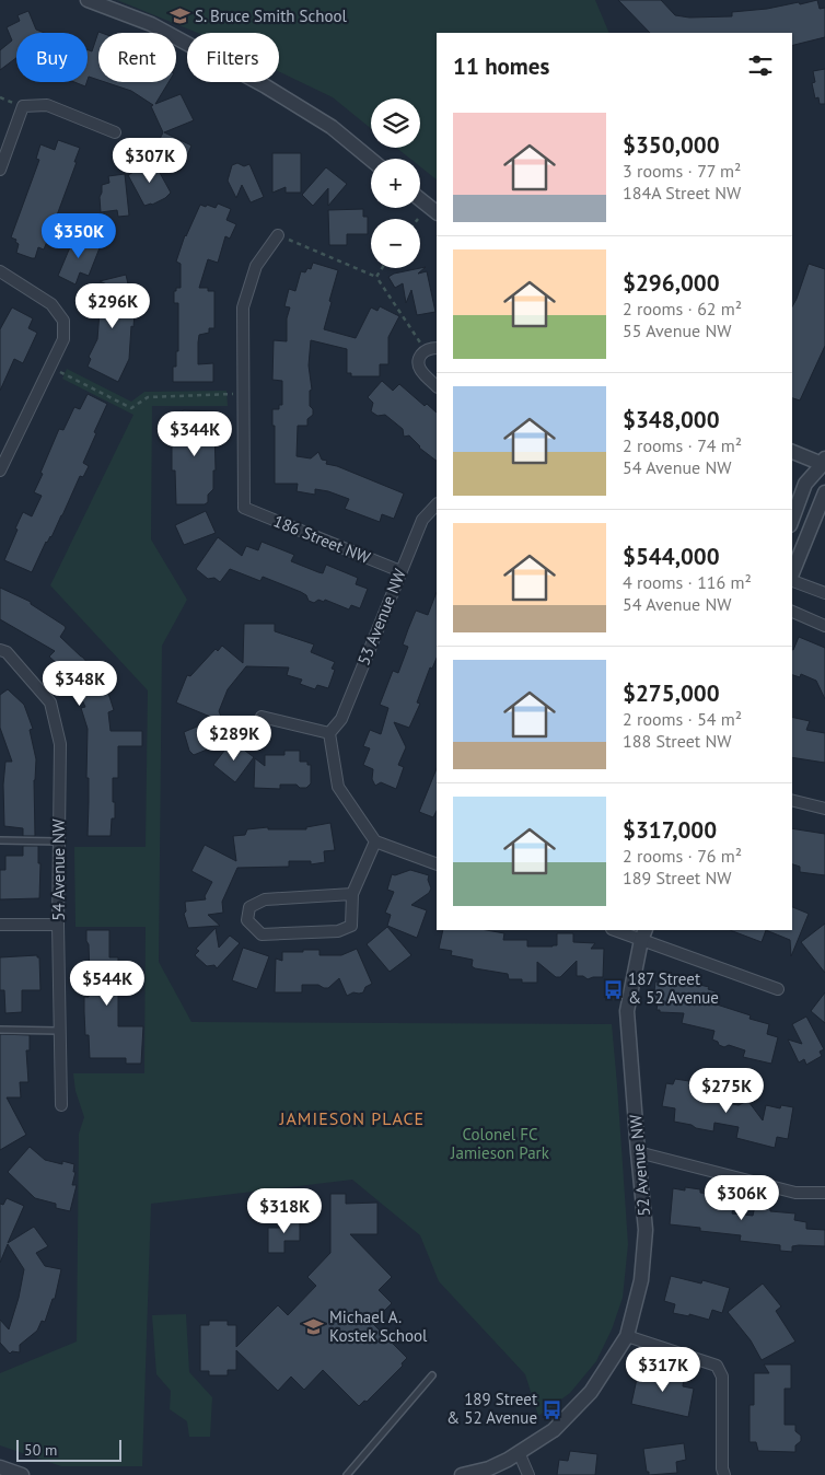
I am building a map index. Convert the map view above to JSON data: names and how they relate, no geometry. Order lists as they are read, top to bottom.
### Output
{
  "streets": {
    "street": [
      "186 Street NW",
      "53 Avenue NW",
      "54 Avenue NW",
      "52 Avenue NW"
    ]
  },
  "crossings": [
    ["186 Street NW", "53 Avenue NW"]
  ],
  "districts": ["JAMIESON PLACE"],
  "parks": ["Colonel FC Jamieson Park"],
  "places": {
    "school or university": ["S. Bruce Smith School", "Michael A. Kostek School"],
    "bus stop": ["187 Street & 52 Avenue", "189 Street & 52 Avenue"]
  },
  "scale_bar": "50 m",
  "page": {
    "chip": ["Buy", "Rent", "Filters"],
    "heading": "11 homes",
    "map_buttons": ["+", "−"],
    "list": [
      {
        "name": "$350,000",
        "note": "3 rooms · 77 m² · 184A Street NW"
      },
      {
        "name": "$296,000",
        "note": "2 rooms · 62 m² · 55 Avenue NW"
      },
      {
        "name": "$348,000",
        "note": "2 rooms · 74 m² · 54 Avenue NW"
      },
      {
        "name": "$544,000",
        "note": "4 rooms · 116 m² · 54 Avenue NW"
      },
      {
        "name": "$275,000",
        "note": "2 rooms · 54 m² · 188 Street NW"
      },
      {
        "name": "$317,000",
        "note": "2 rooms · 76 m² · 189 Street NW"
      }
    ],
    "price": [
      "$307K",
      "$350K",
      "$296K",
      "$344K",
      "$348K",
      "$289K",
      "$544K",
      "$275K",
      "$306K",
      "$318K",
      "$317K"
    ],
    "scale": "50 m"
  }
}
